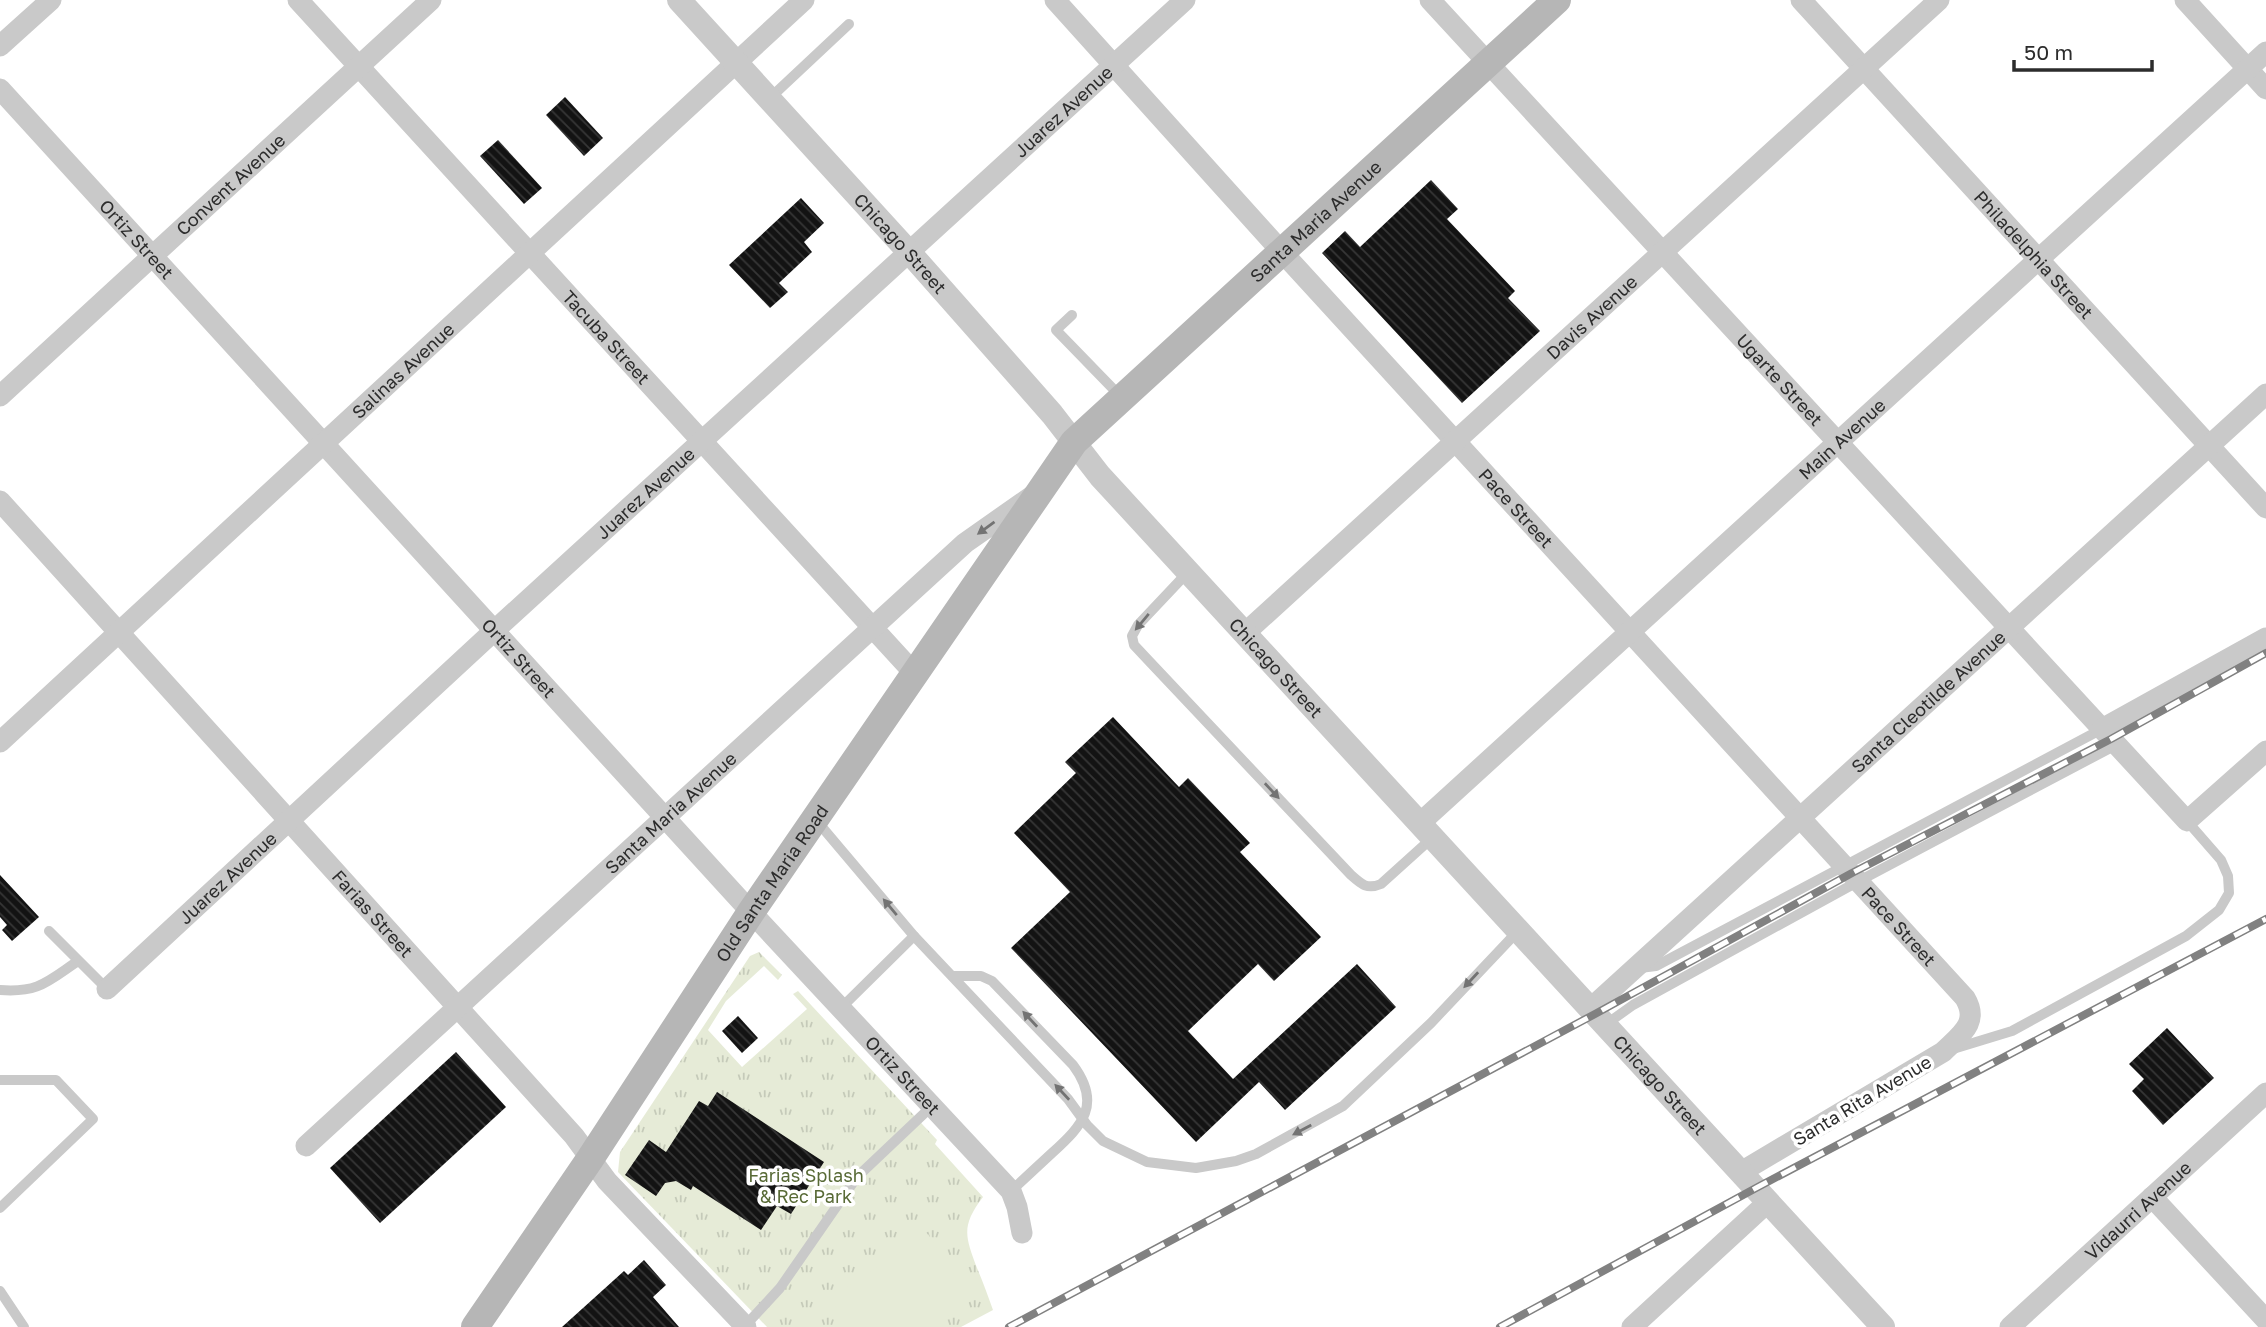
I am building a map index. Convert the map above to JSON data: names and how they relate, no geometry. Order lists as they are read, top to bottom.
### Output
{
  "streets": {
    "main road": ["Santa Maria Avenue", "Old Santa Maria Road"],
    "street": [
      "Juarez Avenue",
      "Convent Avenue",
      "Ortiz Street",
      "Chicago Street",
      "Philadelphia Street",
      "Davis Avenue",
      "Tacuba Street",
      "Salinas Avenue",
      "Ugarte Street",
      "Main Avenue",
      "Pace Street",
      "Santa Cleotilde Avenue",
      "Farias Street",
      "Santa Rita Avenue",
      "Vidaurri Avenue"
    ]
  },
  "crossings": [
    ["Juarez Avenue", "Ortiz Street"],
    ["Juarez Avenue", "Chicago Street"],
    ["Juarez Avenue", "Tacuba Street"],
    ["Juarez Avenue", "Pace Street"],
    ["Juarez Avenue", "Farias Street"],
    ["Convent Avenue", "Ortiz Street"],
    ["Convent Avenue", "Tacuba Street"],
    ["Santa Maria Avenue", "Ortiz Street"],
    ["Santa Maria Avenue", "Chicago Street"],
    ["Santa Maria Avenue", "Tacuba Street"],
    ["Santa Maria Avenue", "Ugarte Street"],
    ["Santa Maria Avenue", "Pace Street"],
    ["Santa Maria Avenue", "Old Santa Maria Road"],
    ["Santa Maria Avenue", "Farias Street"],
    ["Ortiz Street", "Salinas Avenue"],
    ["Ortiz Street", "Old Santa Maria Road"],
    ["Chicago Street", "Davis Avenue"],
    ["Chicago Street", "Salinas Avenue"],
    ["Chicago Street", "Main Avenue"],
    ["Chicago Street", "Santa Cleotilde Avenue"],
    ["Chicago Street", "Old Santa Maria Road"],
    ["Chicago Street", "Santa Rita Avenue"],
    ["Philadelphia Street", "Davis Avenue"],
    ["Philadelphia Street", "Main Avenue"],
    ["Philadelphia Street", "Santa Cleotilde Avenue"],
    ["Davis Avenue", "Ugarte Street"],
    ["Davis Avenue", "Pace Street"],
    ["Tacuba Street", "Salinas Avenue"],
    ["Tacuba Street", "Old Santa Maria Road"],
    ["Salinas Avenue", "Farias Street"],
    ["Ugarte Street", "Main Avenue"],
    ["Ugarte Street", "Santa Cleotilde Avenue"],
    ["Main Avenue", "Pace Street"],
    ["Pace Street", "Santa Cleotilde Avenue"],
    ["Pace Street", "Santa Rita Avenue"],
    ["Old Santa Maria Road", "Farias Street"]
  ],
  "parks": ["Farias Splash & Rec Park"],
  "scale_bar": "50 m"
}
